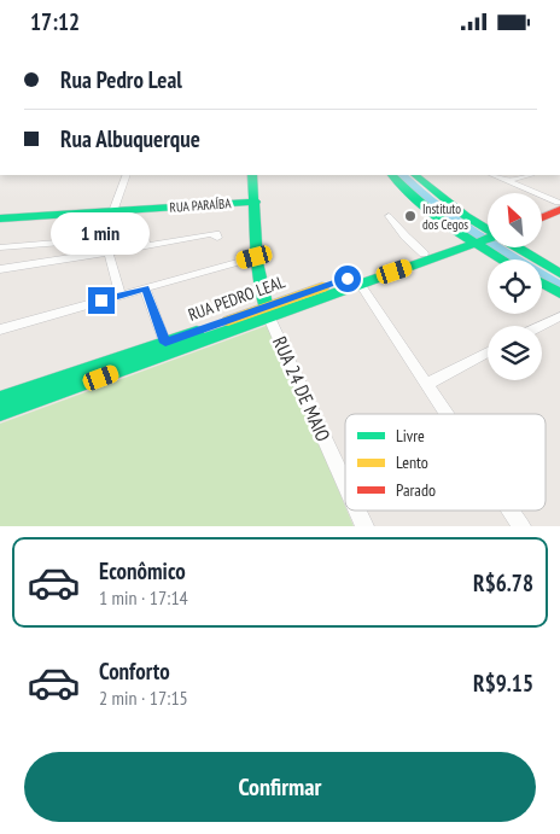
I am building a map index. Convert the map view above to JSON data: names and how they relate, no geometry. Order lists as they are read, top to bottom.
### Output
{
  "streets": {
    "main road": ["RUA PARAÍBA", "RUA PEDRO LEAL"],
    "street": ["RUA 24 DE MAIO"]
  },
  "crossings": [
    ["RUA PEDRO LEAL", "RUA 24 DE MAIO"]
  ],
  "places": ["Instituto dos Cegos"],
  "legend": ["Livre", "Lento", "Parado"],
  "north": "top left",
  "page": {
    "status": "17:12",
    "banner": ["Rua Pedro Leal", "Rua Albuquerque"],
    "bubble": "1 min",
    "list": [
      {
        "name": "Econômico",
        "note": "1 min · 17:14",
        "value": "R$6.78"
      },
      {
        "name": "Conforto",
        "note": "2 min · 17:15",
        "value": "R$9.15"
      }
    ],
    "buttons": "Confirmar"
  }
}
